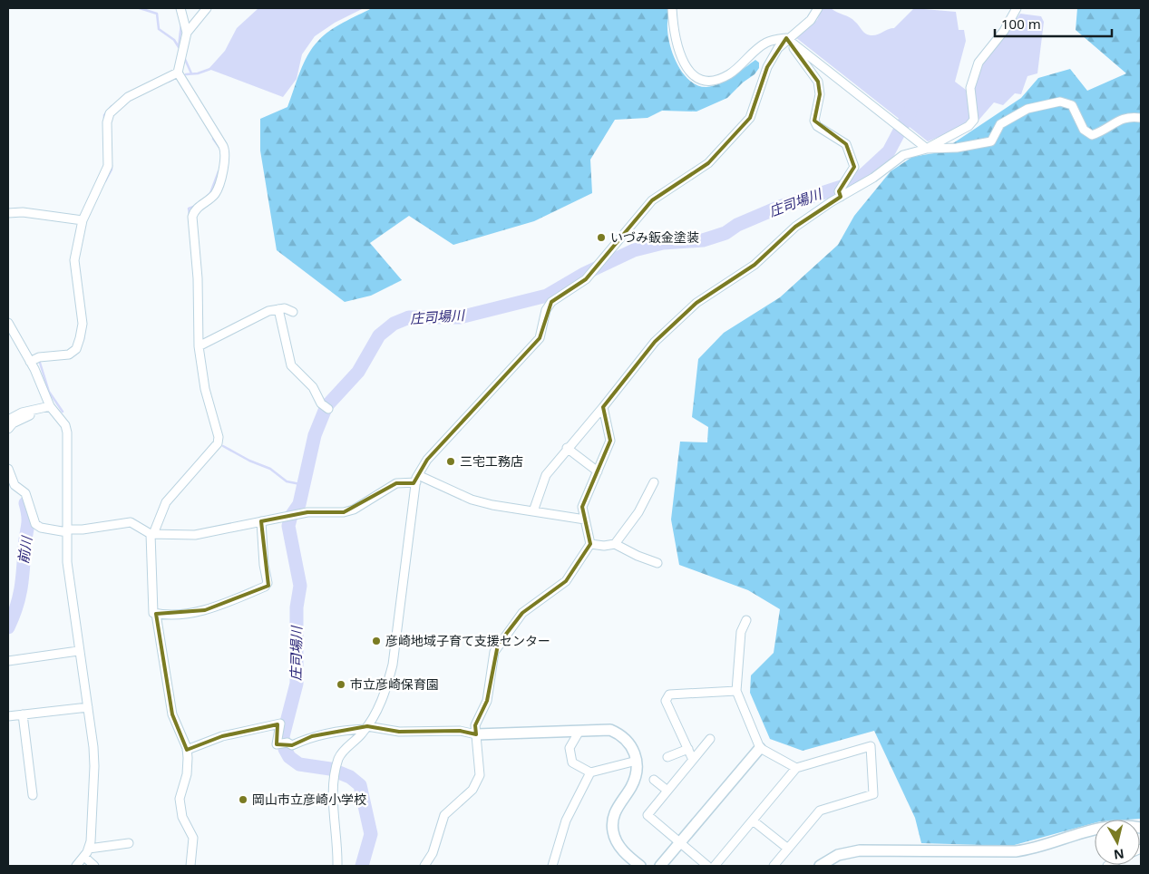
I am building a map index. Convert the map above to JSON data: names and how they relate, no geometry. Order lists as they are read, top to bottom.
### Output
{
  "water": ["庄司場川", "前川"],
  "places": [
    "いづみ鈑金塗装",
    "三宅工務店",
    "彦崎地域子育て支援センター",
    "市立彦崎保育園",
    "岡山市立彦崎小学校"
  ],
  "scale_bar": "100 m",
  "north": "bottom"
}
